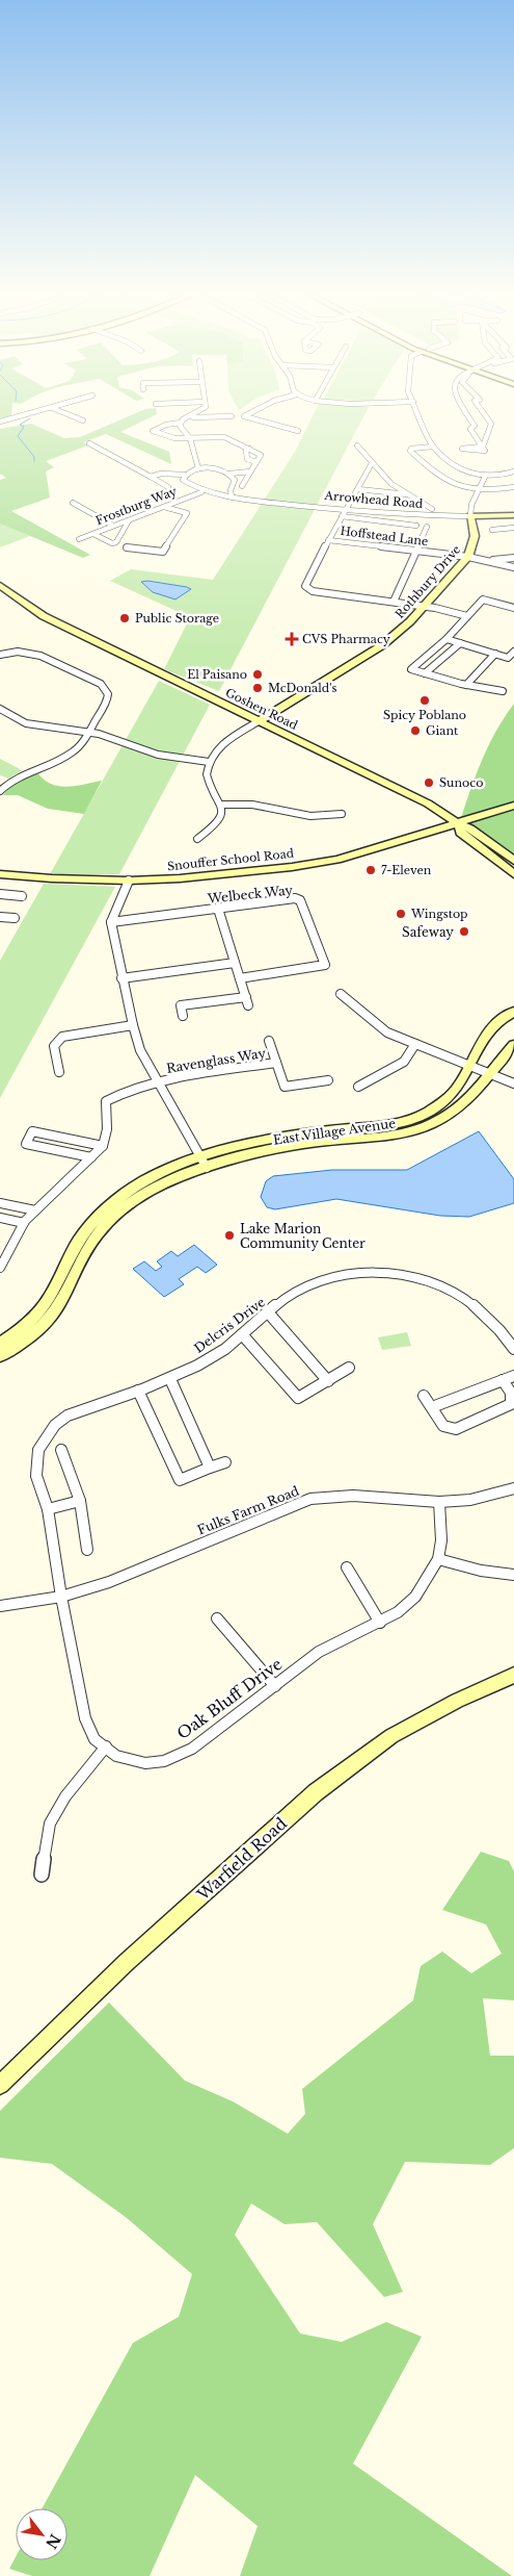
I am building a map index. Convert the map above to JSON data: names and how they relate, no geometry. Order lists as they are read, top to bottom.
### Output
{
  "streets": {
    "street": [
      "Arrowhead Road",
      "Frostburg Way",
      "Hoffstead Lane",
      "Rothbury Drive",
      "Goshen Road",
      "Snouffer School Road",
      "Welbeck Way",
      "Ravenglass Way",
      "East Village Avenue",
      "Delcris Drive",
      "Fulks Farm Road",
      "Oak Bluff Drive",
      "Warfield Road"
    ]
  },
  "crossings": [
    ["Arrowhead Road", "Frostburg Way"],
    ["Arrowhead Road", "Rothbury Drive"],
    ["Hoffstead Lane", "Rothbury Drive"],
    ["Rothbury Drive", "Goshen Road"],
    ["Goshen Road", "Snouffer School Road"],
    ["Delcris Drive", "Fulks Farm Road"],
    ["Delcris Drive", "Oak Bluff Drive"],
    ["Fulks Farm Road", "Oak Bluff Drive"]
  ],
  "places": {
    "other": [
      "Public Storage",
      "El Paisano",
      "McDonald's",
      "Spicy Poblano",
      "Giant",
      "Sunoco",
      "7-Eleven",
      "Wingstop",
      "Safeway",
      "Lake Marion Community Center"
    ],
    "health": ["CVS Pharmacy"]
  },
  "north": "bottom right"
}
